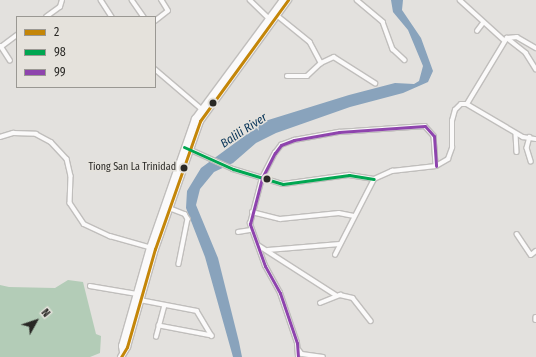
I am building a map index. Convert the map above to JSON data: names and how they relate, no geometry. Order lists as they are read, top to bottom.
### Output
{
  "water": ["Balili River"],
  "places": ["Tiong San La Trinidad"],
  "lines": ["transit line 2", "transit line 99", "transit line 98"],
  "legend": ["2", "98", "99"],
  "north": "top right"
}
